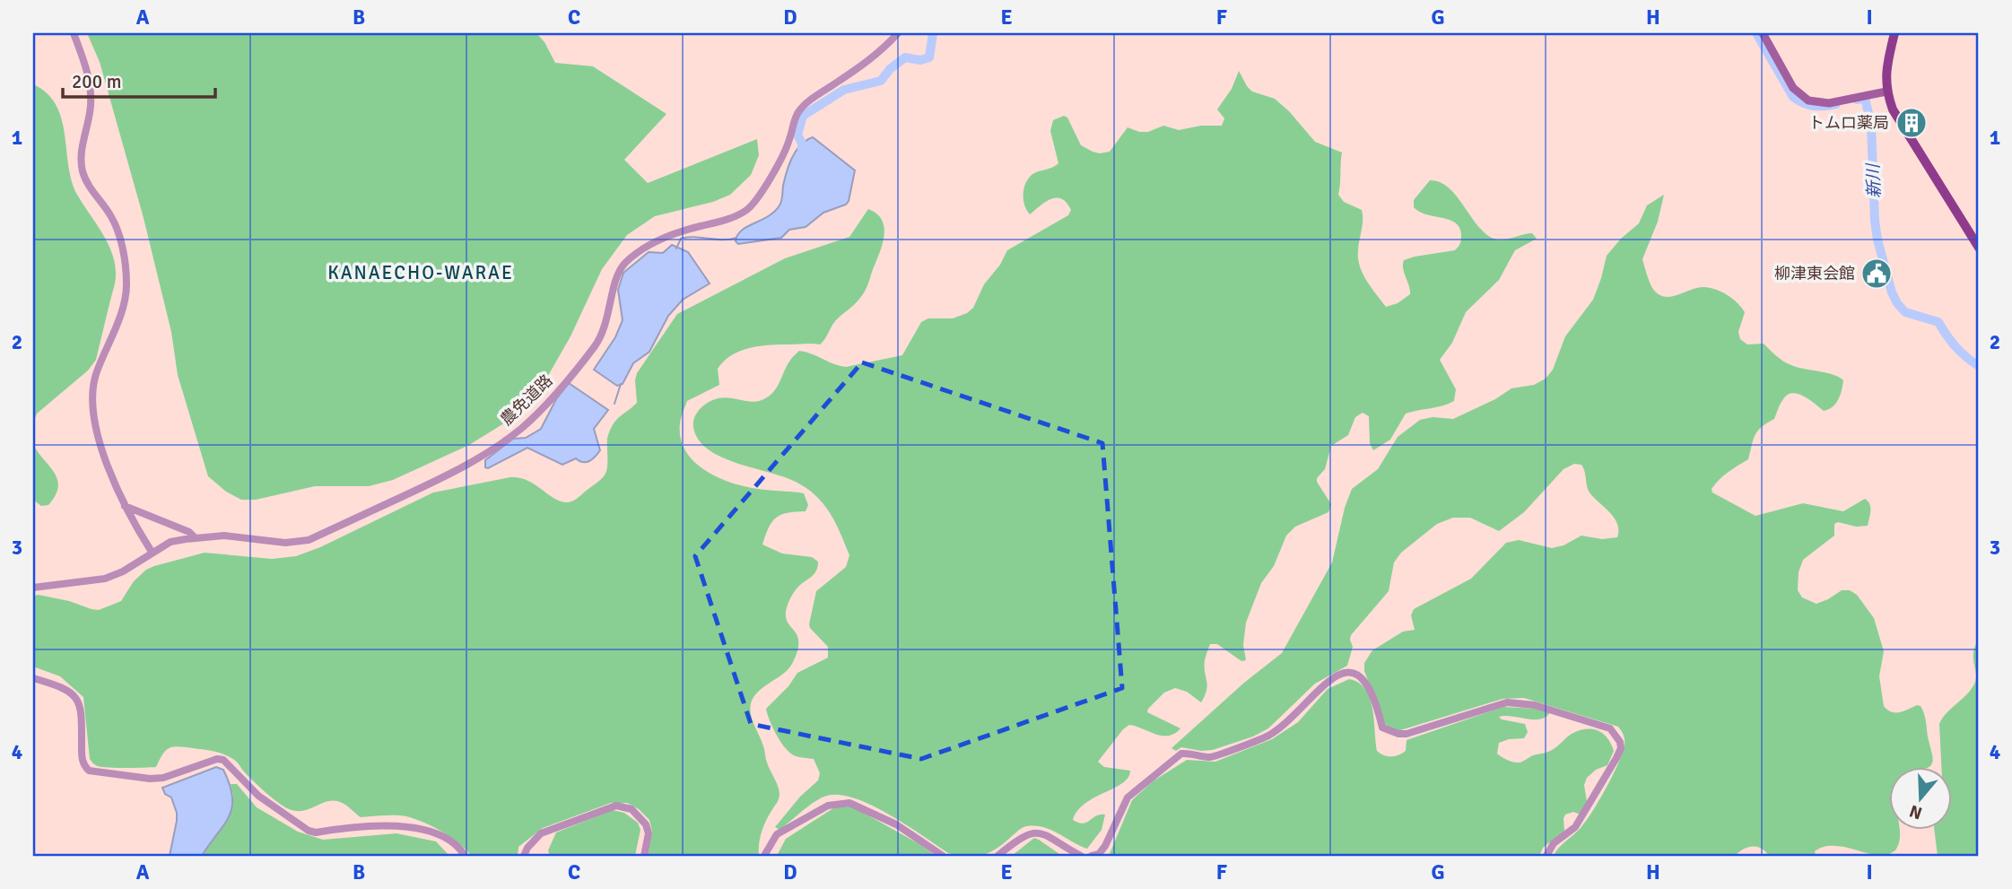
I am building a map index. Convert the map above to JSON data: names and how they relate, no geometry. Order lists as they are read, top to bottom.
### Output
{
  "streets": {
    "street": ["農免道路"]
  },
  "districts": ["KANAECHO-WARAE"],
  "water": ["新川"],
  "places": {
    "building": ["トムロ薬局"],
    "public building": ["柳津東会館"]
  },
  "scale_bar": "200 m",
  "north": "bottom",
  "grid": {
    "columns": [
      "A",
      "B",
      "C",
      "D",
      "E",
      "F",
      "G",
      "H",
      "I"
    ],
    "rows": [
      "1",
      "2",
      "3",
      "4"
    ]
  }
}
